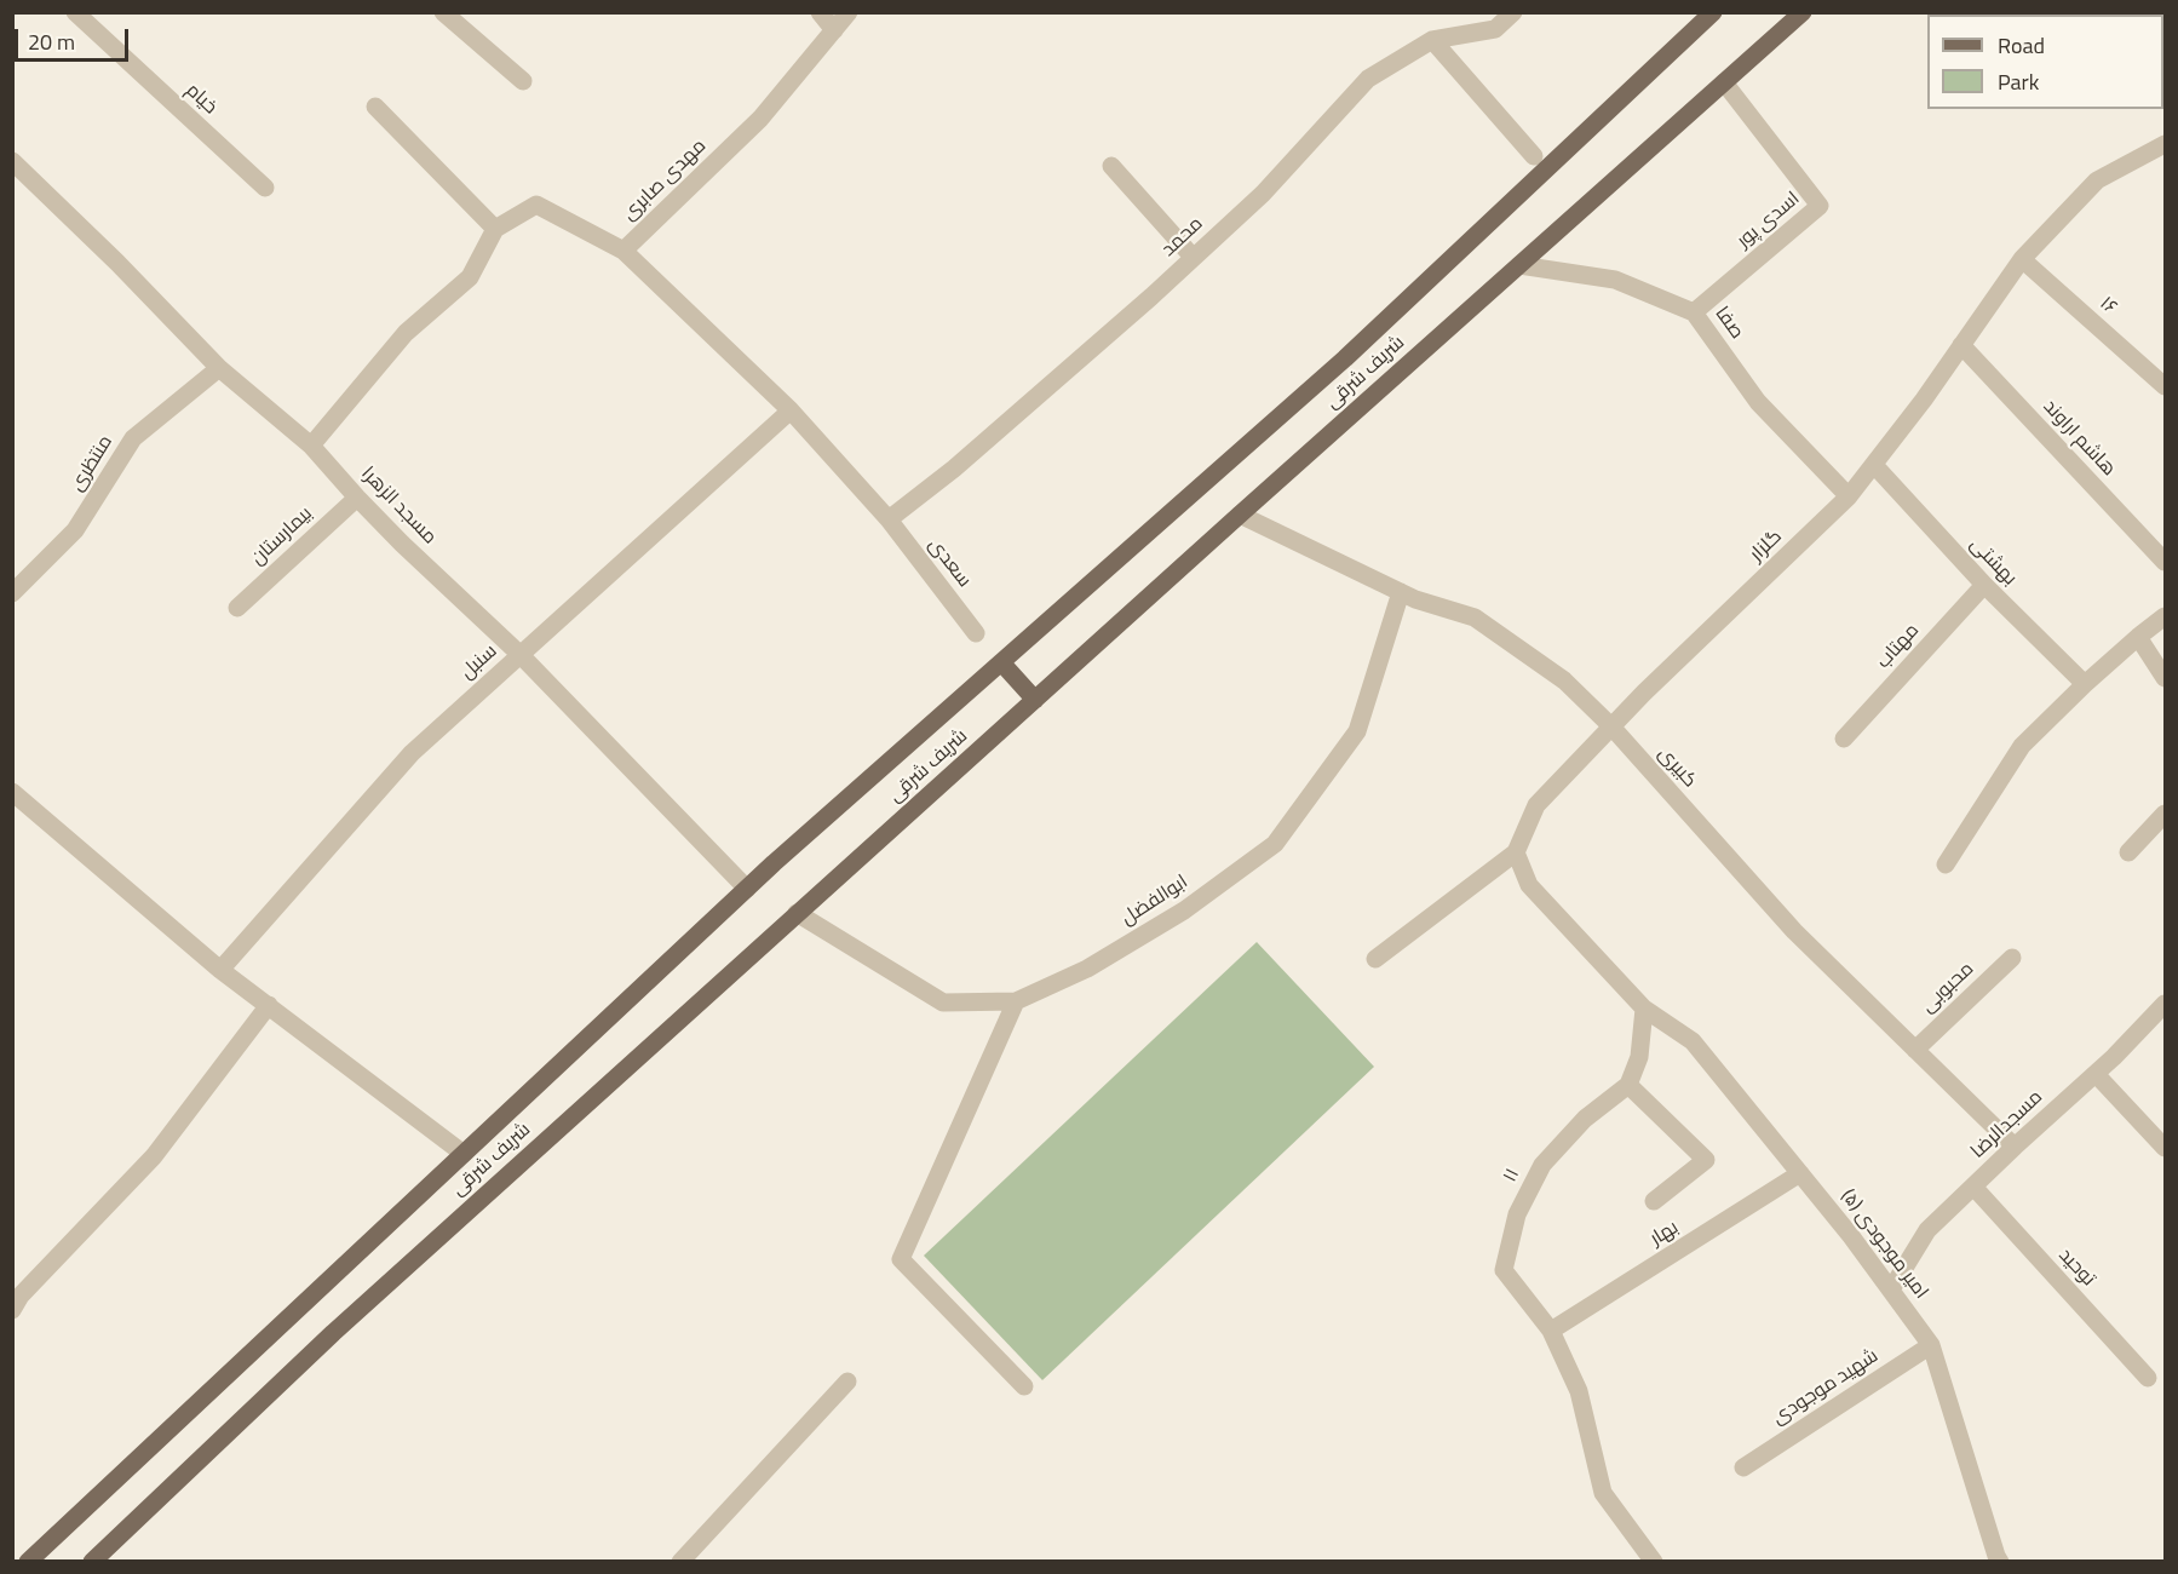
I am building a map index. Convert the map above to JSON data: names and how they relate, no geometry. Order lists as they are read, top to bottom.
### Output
{
  "streets": {
    "main road": ["شریف شرقی"],
    "street": [
      "خیام",
      "مهدی صابری",
      "اسدی پور",
      "محمد",
      "۱۶",
      "صفا",
      "هاشم اراوند",
      "منتظری",
      "مسجد الزهرا",
      "بیمارستان",
      "گلزار",
      "بهشتی",
      "سعدی",
      "مهتاب",
      "سنبل",
      "کبیری",
      "ابوالفضل",
      "محبوبی",
      "مسجدالرضا",
      "۱۱",
      "بهار",
      "امیر موجودی (۵)",
      "توحید",
      "شهید موجودی"
    ]
  },
  "crossings": [
    ["مهدی صابری", "سعدی"],
    ["اسدی پور", "صفا"],
    ["اسدی پور", "شریف شرقی"],
    ["محمد", "سعدی"],
    ["۱۶", "گلزار"],
    ["صفا", "شریف شرقی"],
    ["صفا", "گلزار"],
    ["شریف شرقی", "مسجد الزهرا"],
    ["شریف شرقی", "کبیری"],
    ["شریف شرقی", "ابوالفضل"],
    ["هاشم اراوند", "گلزار"],
    ["منتظری", "مسجد الزهرا"],
    ["مسجد الزهرا", "بیمارستان"],
    ["مسجد الزهرا", "سنبل"],
    ["گلزار", "بهشتی"],
    ["گلزار", "کبیری"],
    ["بهشتی", "مهتاب"],
    ["سعدی", "سنبل"],
    ["کبیری", "ابوالفضل"],
    ["کبیری", "محبوبی"],
    ["کبیری", "مسجدالرضا"],
    ["مسجدالرضا", "امیر موجودی (۵)"],
    ["مسجدالرضا", "توحید"],
    ["۱۱", "بهار"],
    ["بهار", "امیر موجودی (۵)"],
    ["امیر موجودی (۵)", "شهید موجودی"]
  ],
  "legend": ["Road", "Park"],
  "scale_bar": "20 m"
}
